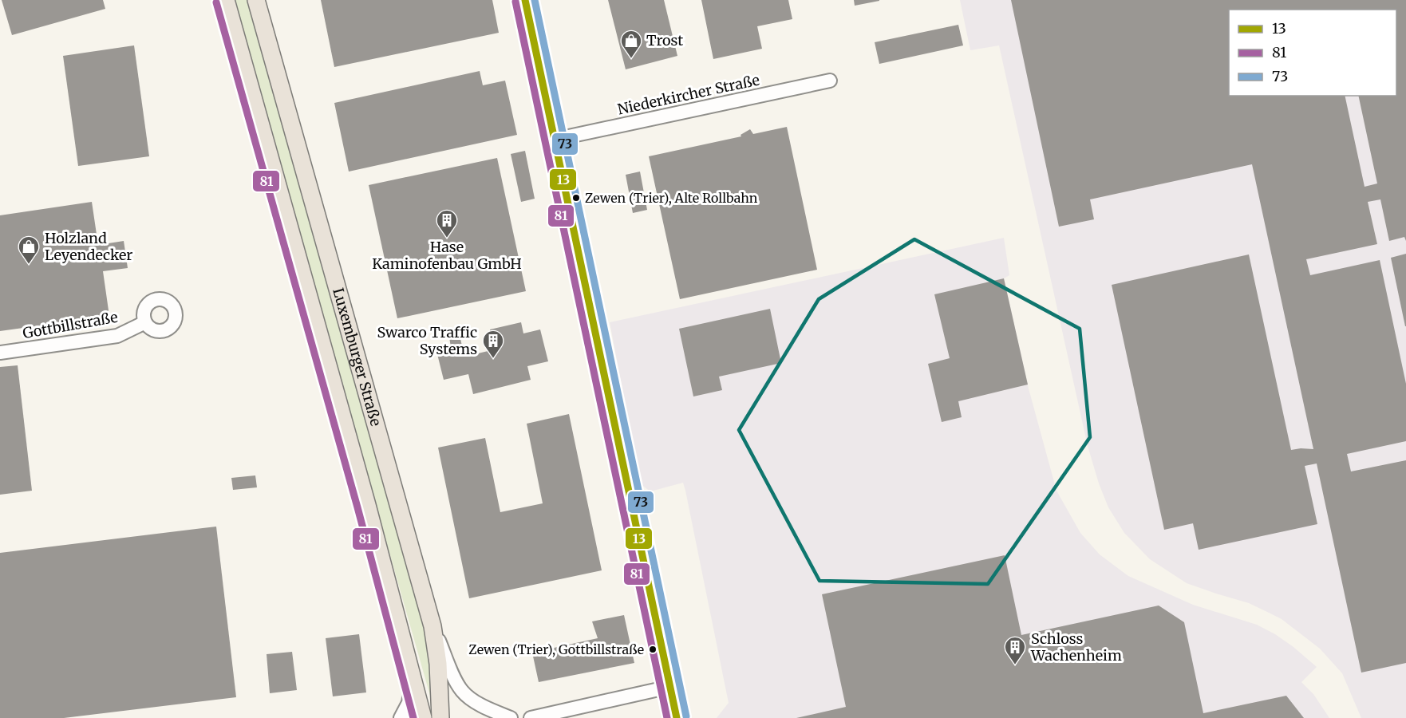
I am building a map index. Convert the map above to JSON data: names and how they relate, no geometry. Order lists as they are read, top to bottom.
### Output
{
  "streets": {
    "main road": ["Luxemburger Straße"],
    "street": ["Niederkircher Straße", "Gottbillstraße"]
  },
  "places": {
    "shop": ["Trost", "Holzland Leyendecker"],
    "other": ["Zewen (Trier), Alte Rollbahn", "Zewen (Trier), Gottbillstraße"],
    "building": ["Hase Kaminofenbau GmbH", "Swarco Traffic Systems", "Schloss Wachenheim"]
  },
  "lines": ["transit line 13", "transit line 73", "transit line 81"],
  "legend": ["13", "81", "73"]
}
